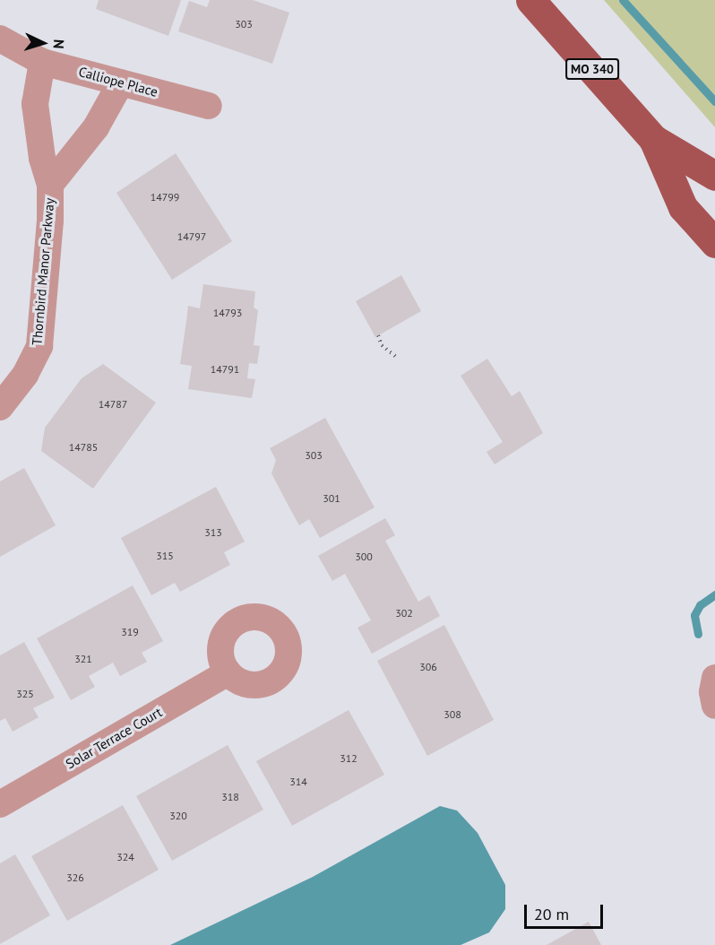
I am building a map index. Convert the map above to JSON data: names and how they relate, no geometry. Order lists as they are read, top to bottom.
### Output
{
  "streets": {
    "main road": ["MO 340"],
    "street": ["Calliope Place", "Thornbird Manor Parkway", "Solar Terrace Court"]
  },
  "crossings": [
    ["Calliope Place", "Thornbird Manor Parkway"]
  ],
  "house_numbers": [
    "303",
    "14799",
    "14797",
    "14793",
    "14791",
    "14787",
    "14785",
    "303",
    "301",
    "313",
    "315",
    "300",
    "302",
    "319",
    "321",
    "306",
    "325",
    "308",
    "312",
    "314",
    "318",
    "320",
    "324",
    "326"
  ],
  "scale_bar": "20 m",
  "north": "right"
}
